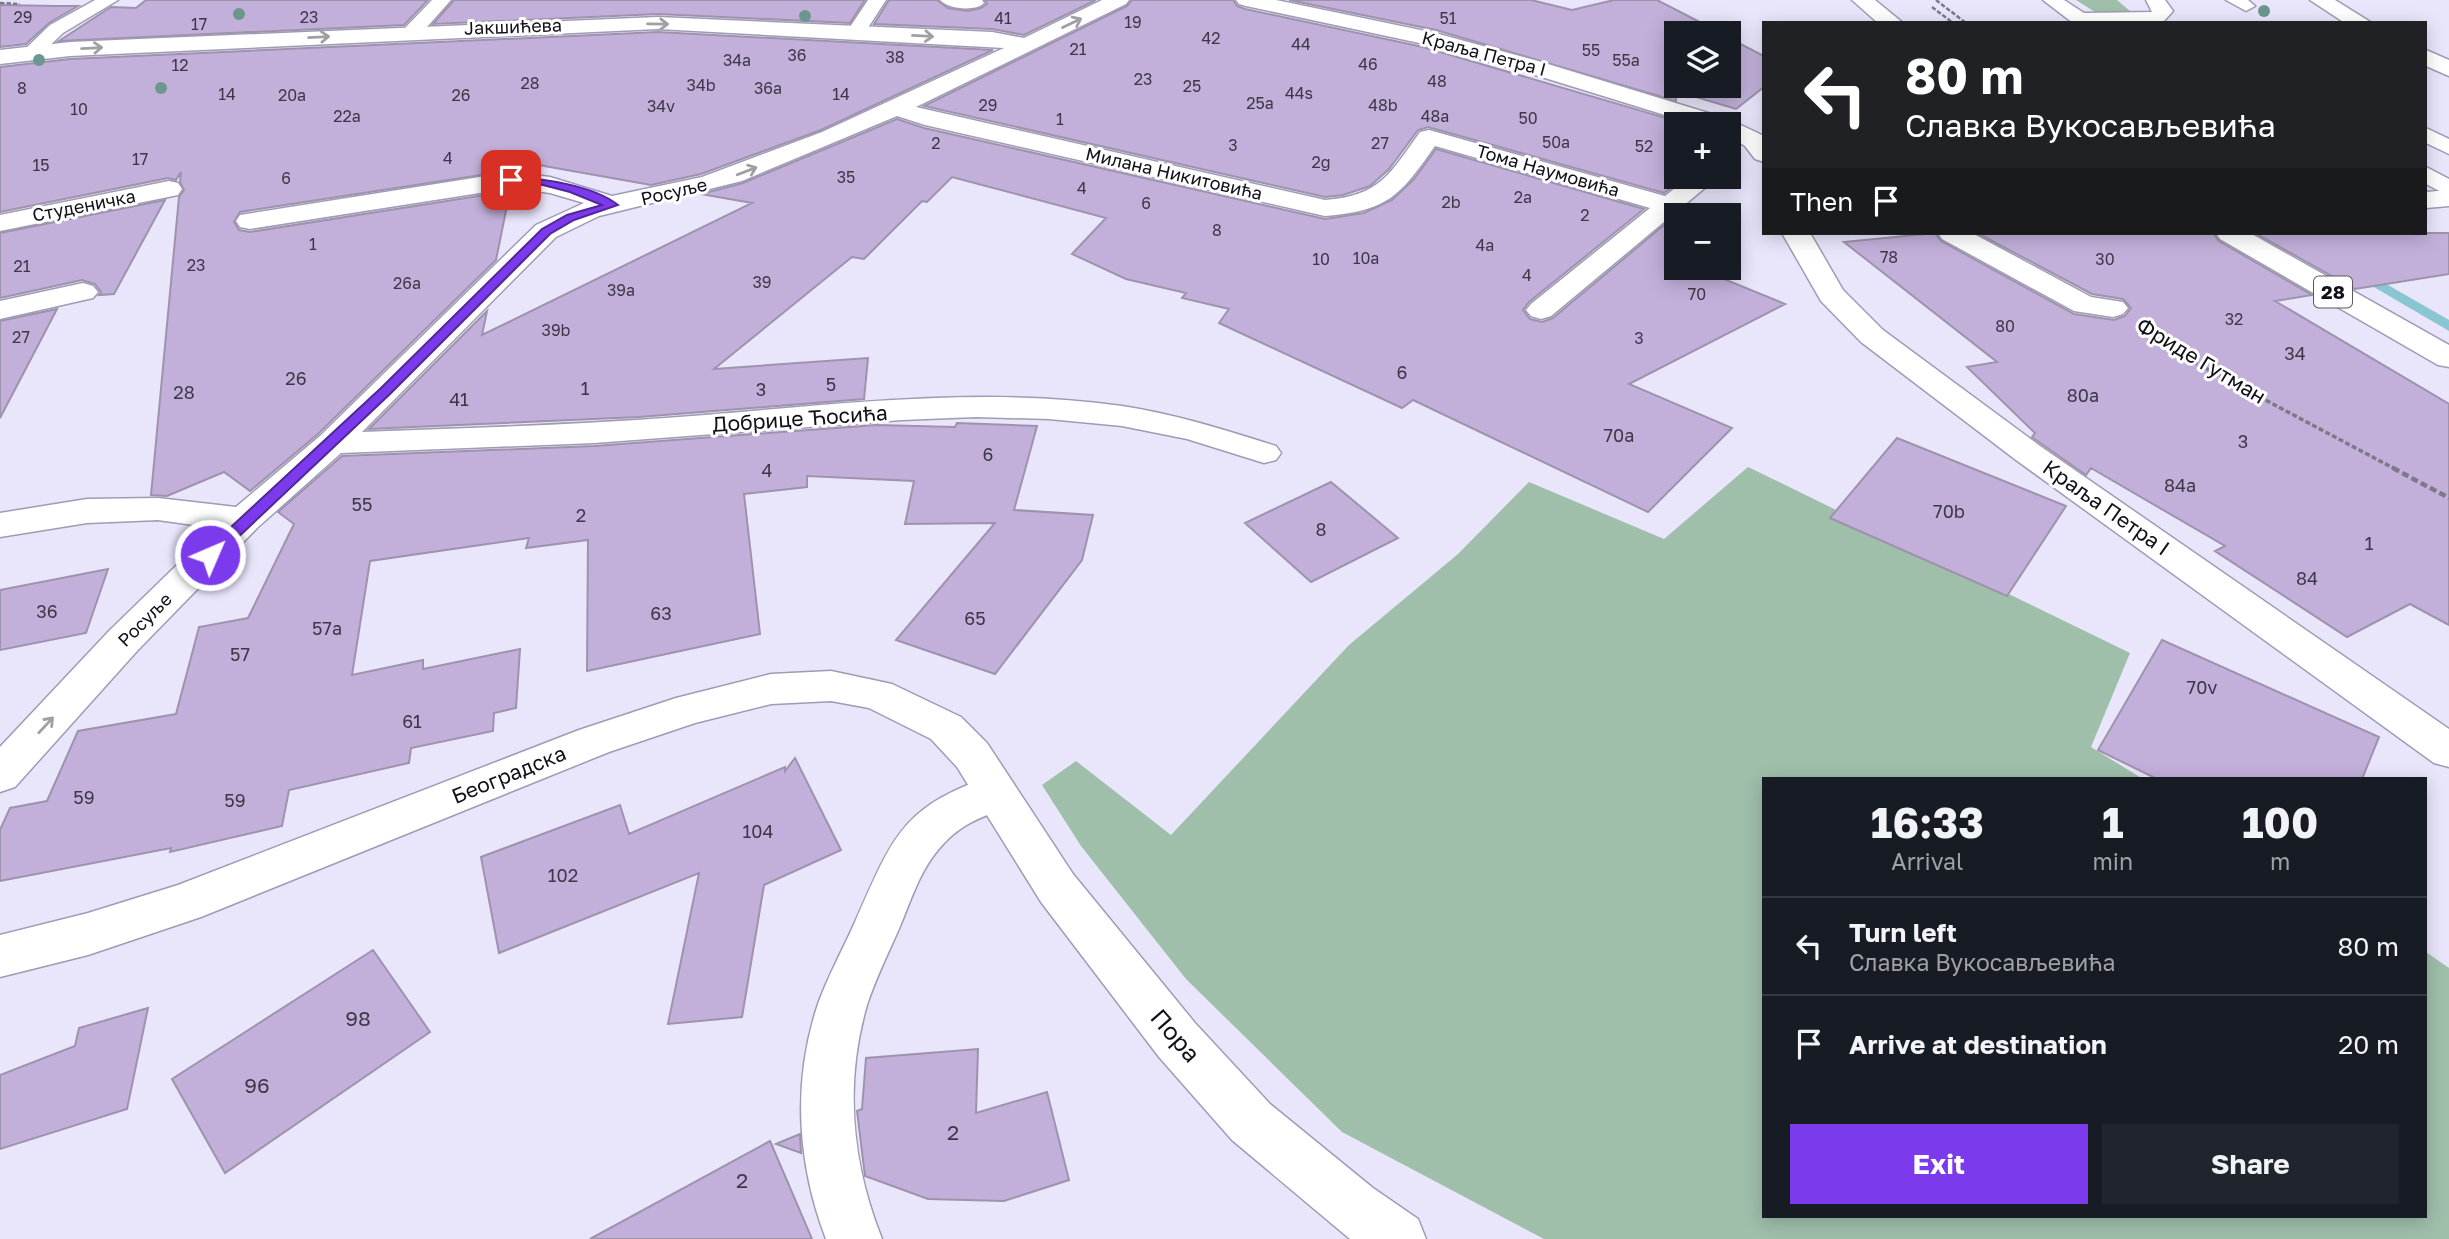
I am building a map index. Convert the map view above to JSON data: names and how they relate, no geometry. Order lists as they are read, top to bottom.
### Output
{
  "streets": {
    "street": [
      "Јакшићева",
      "Краља Петра I",
      "Тома Наумовића",
      "Милана Никитовића",
      "Росуље",
      "Студеничка",
      "28",
      "Фриде Гутман",
      "Добрице Ћосића",
      "Београдска",
      "Пора"
    ]
  },
  "crossings": [
    ["Јакшићева", "Росуље"],
    ["Тома Наумовића", "Милана Никитовића"],
    ["Милана Никитовића", "Росуље"],
    ["Росуље", "Добрице Ћосића"],
    ["Београдска", "Пора"]
  ],
  "one_way": ["Јакшићева", "Росуље"],
  "house_numbers": [
    "29",
    "23",
    "41",
    "51",
    "19",
    "17",
    "42",
    "44",
    "21",
    "55",
    "36",
    "38",
    "34a",
    "55a",
    "46",
    "12",
    "23",
    "48",
    "28",
    "34b",
    "25",
    "8",
    "36a",
    "44s",
    "14",
    "14",
    "20a",
    "26",
    "25a",
    "29",
    "48b",
    "34v",
    "10",
    "22a",
    "48a",
    "50",
    "1",
    "50a",
    "2",
    "27",
    "3",
    "52",
    "4",
    "17",
    "2g",
    "15",
    "35",
    "6",
    "4",
    "2a",
    "2b",
    "6",
    "2",
    "8",
    "1",
    "4a",
    "78",
    "10a",
    "10",
    "30",
    "23",
    "21",
    "4",
    "39",
    "26a",
    "39a",
    "70",
    "32",
    "80",
    "39b",
    "27",
    "3",
    "34",
    "6",
    "26",
    "5",
    "1",
    "3",
    "28",
    "80a",
    "41",
    "70a",
    "3",
    "6",
    "4",
    "84a",
    "55",
    "70b",
    "2",
    "8",
    "1",
    "84",
    "36",
    "63",
    "65",
    "57a",
    "57",
    "70v",
    "61",
    "59",
    "59",
    "104",
    "102",
    "98",
    "96",
    "2",
    "2"
  ],
  "page": {
    "map_buttons": ["+", "−"],
    "turn": ["80 m", "Славка Вукосављевића"],
    "then": "Then",
    "eta": [
      "16:33",
      "Arrival",
      "1",
      "min",
      "100",
      "m"
    ],
    "list": [
      {
        "name": "Turn left",
        "note": "Славка Вукосављевића",
        "value": "80 m"
      },
      {
        "name": "Arrive at destination",
        "value": "20 m"
      }
    ],
    "buttons": ["Exit", "Share"]
  }
}
